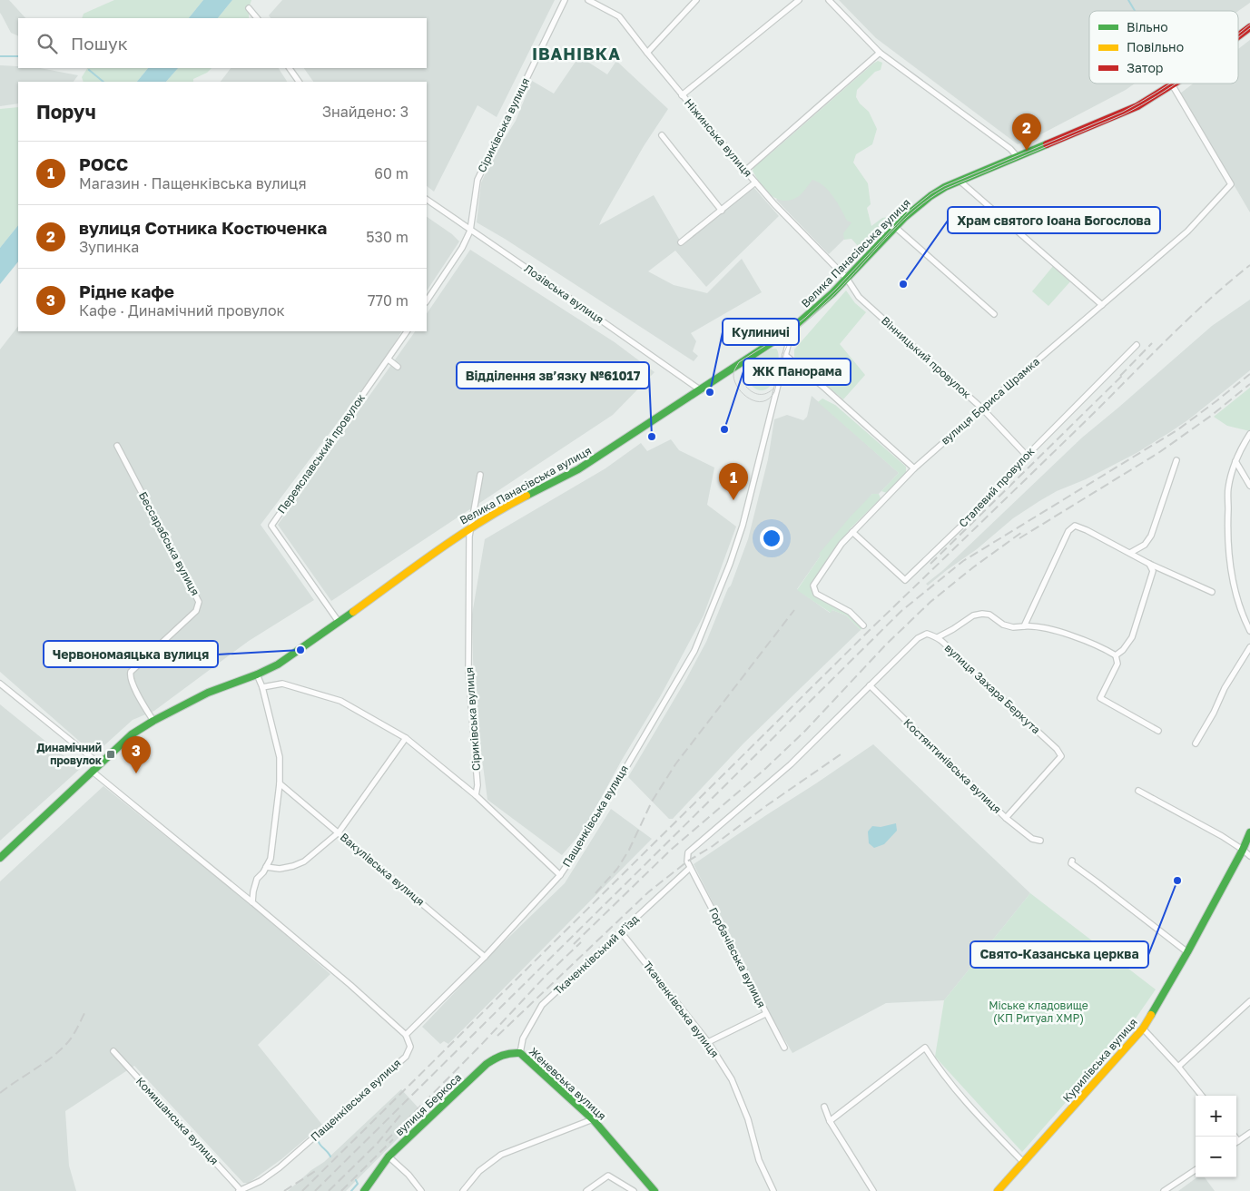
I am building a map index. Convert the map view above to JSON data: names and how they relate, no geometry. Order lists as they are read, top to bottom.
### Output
{
  "streets": {
    "street": [
      "Сіриківська вулиця",
      "Ніжинська вулиця",
      "Велика Панасівська вулиця",
      "Лозівська вулиця",
      "Вінницький провулок",
      "вулиця Бориса Шрамка",
      "Переяславський провулок",
      "Сталевий провулок",
      "Бессарабська вулиця",
      "вулиця Захара Беркута",
      "Костянтинівська вулиця",
      "Пащенківська вулиця",
      "Вакулівська вулиця",
      "Ткаченківський в'їзд",
      "Горбачівська вулиця",
      "Ткаченківська вулиця",
      "Курилівська вулиця",
      "Женевська вулиця",
      "вулиця Беркоса",
      "Комишанська вулиця"
    ]
  },
  "crossings": [
    ["Сіриківська вулиця", "Велика Панасівська вулиця"],
    ["Сіриківська вулиця", "Лозівська вулиця"],
    ["Ніжинська вулиця", "Велика Панасівська вулиця"],
    ["Ніжинська вулиця", "Вінницький провулок"],
    ["Велика Панасівська вулиця", "Лозівська вулиця"],
    ["Велика Панасівська вулиця", "Вінницький провулок"],
    ["Велика Панасівська вулиця", "вулиця Бориса Шрамка"],
    ["Велика Панасівська вулиця", "Переяславський провулок"],
    ["Велика Панасівська вулиця", "Бессарабська вулиця"],
    ["Велика Панасівська вулиця", "Пащенківська вулиця"],
    ["Вінницький провулок", "вулиця Бориса Шрамка"],
    ["Вінницький провулок", "Сталевий провулок"],
    ["вулиця Бориса Шрамка", "Сталевий провулок"],
    ["вулиця Захара Беркута", "Костянтинівська вулиця"],
    ["Пащенківська вулиця", "Вакулівська вулиця"],
    ["Пащенківська вулиця", "Комишанська вулиця"],
    ["Ткаченківський в'їзд", "Горбачівська вулиця"],
    ["Ткаченківський в'їзд", "Ткаченківська вулиця"],
    ["Ткаченківський в'їзд", "Женевська вулиця"],
    ["Ткаченківський в'їзд", "вулиця Беркоса"],
    ["Женевська вулиця", "вулиця Беркоса"]
  ],
  "districts": ["ІВАНІВКА"],
  "parks": ["Міське кладовище (КП Ритуал ХМР)"],
  "places": {
    "other": [
      "Храм святого Іоана Богослова",
      "Кулиничі",
      "ЖК Панорама",
      "Відділення зв’язку №61017",
      "Червономаяцька вулиця",
      "Свято-Казанська церква"
    ],
    "transit": ["Динамічний провулок"]
  },
  "legend": ["Вільно", "Повільно", "Затор"],
  "page": {
    "search": "Пошук",
    "heading": ["Поруч", "Знайдено: 3"],
    "pins": ["2", "1", "3"],
    "list": [
      {
        "mark": "1",
        "name": "РОСС",
        "note": "Магазин · Пащенківська вулиця",
        "value": "60 m"
      },
      {
        "mark": "2",
        "name": "вулиця Сотника Костюченка",
        "note": "Зупинка",
        "value": "530 m"
      },
      {
        "mark": "3",
        "name": "Рідне кафе",
        "note": "Кафе · Динамічний провулок",
        "value": "770 m"
      }
    ],
    "map_buttons": ["+", "−"]
  }
}
